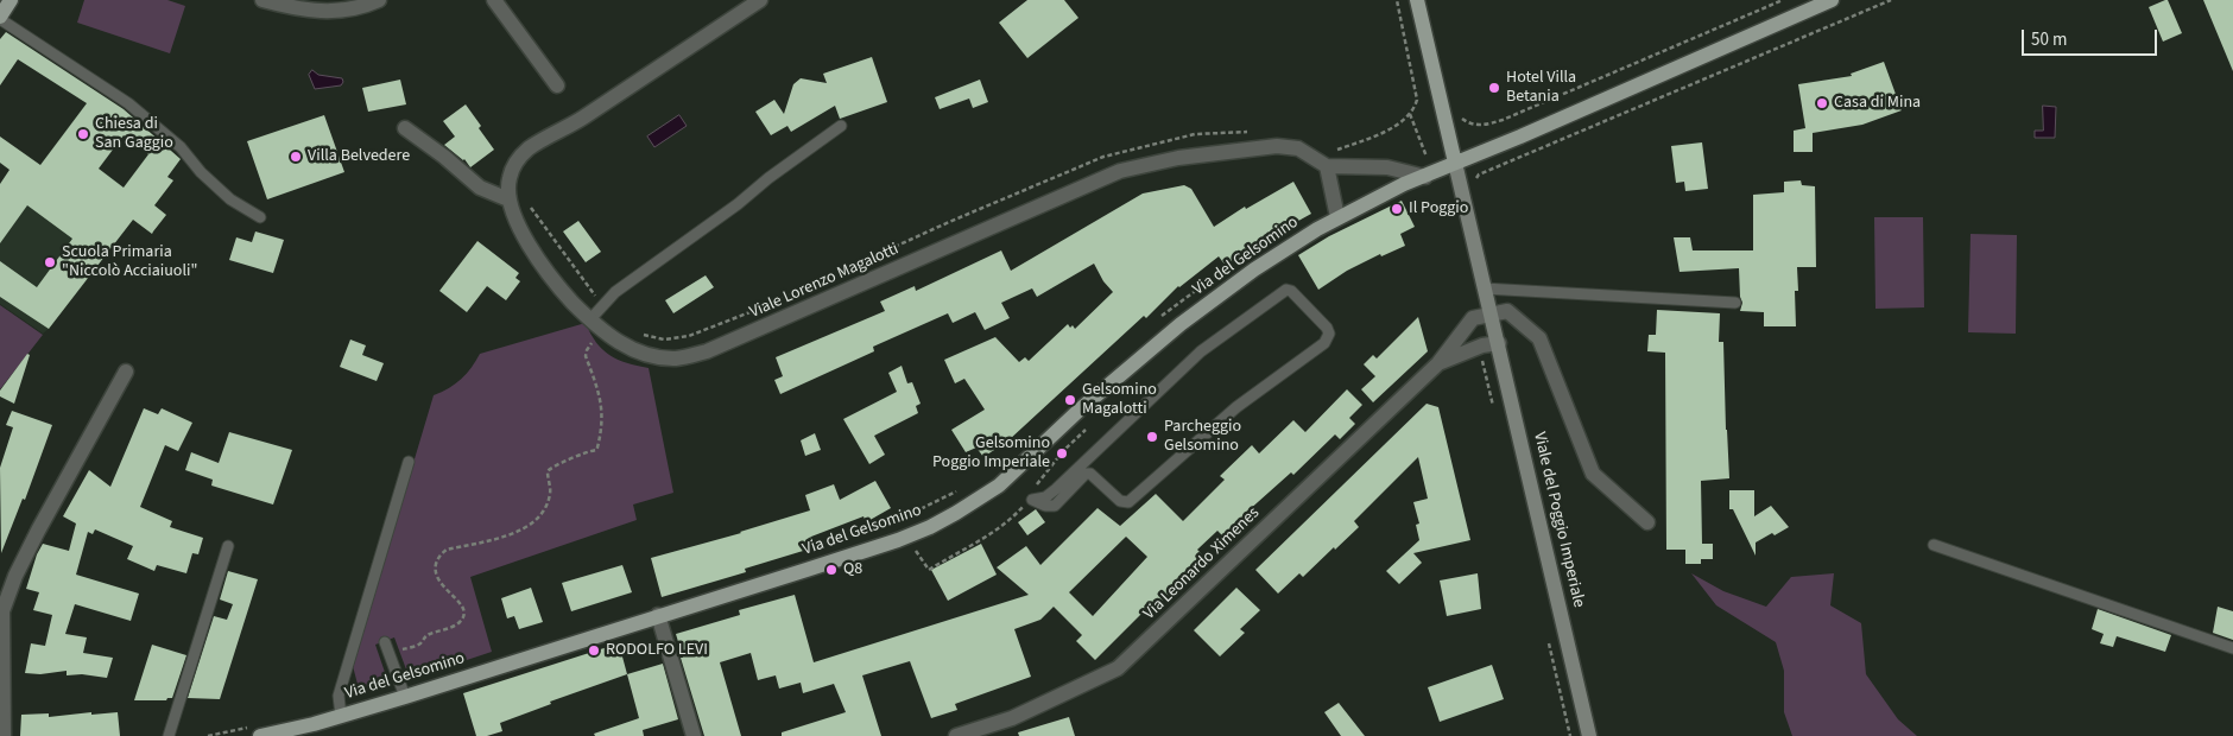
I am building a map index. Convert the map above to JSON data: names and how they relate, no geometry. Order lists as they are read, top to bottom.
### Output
{
  "streets": {
    "main road": ["Via del Gelsomino", "Viale del Poggio Imperiale"],
    "street": ["Viale Lorenzo Magalotti", "Via Leonardo Ximenes"]
  },
  "crossings": [
    ["Via del Gelsomino", "Viale del Poggio Imperiale"],
    ["Viale del Poggio Imperiale", "Via Leonardo Ximenes"]
  ],
  "places": [
    "Hotel Villa Betania",
    "Casa di Mina",
    "Chiesa di San Gaggio",
    "Villa Belvedere",
    "Il Poggio",
    "Scuola Primaria \"Niccolò Acciaiuoli\"",
    "Gelsomino Magalotti",
    "Parcheggio Gelsomino",
    "Gelsomino Poggio Imperiale",
    "Q8",
    "RODOLFO LEVI"
  ],
  "scale_bar": "50 m"
}
